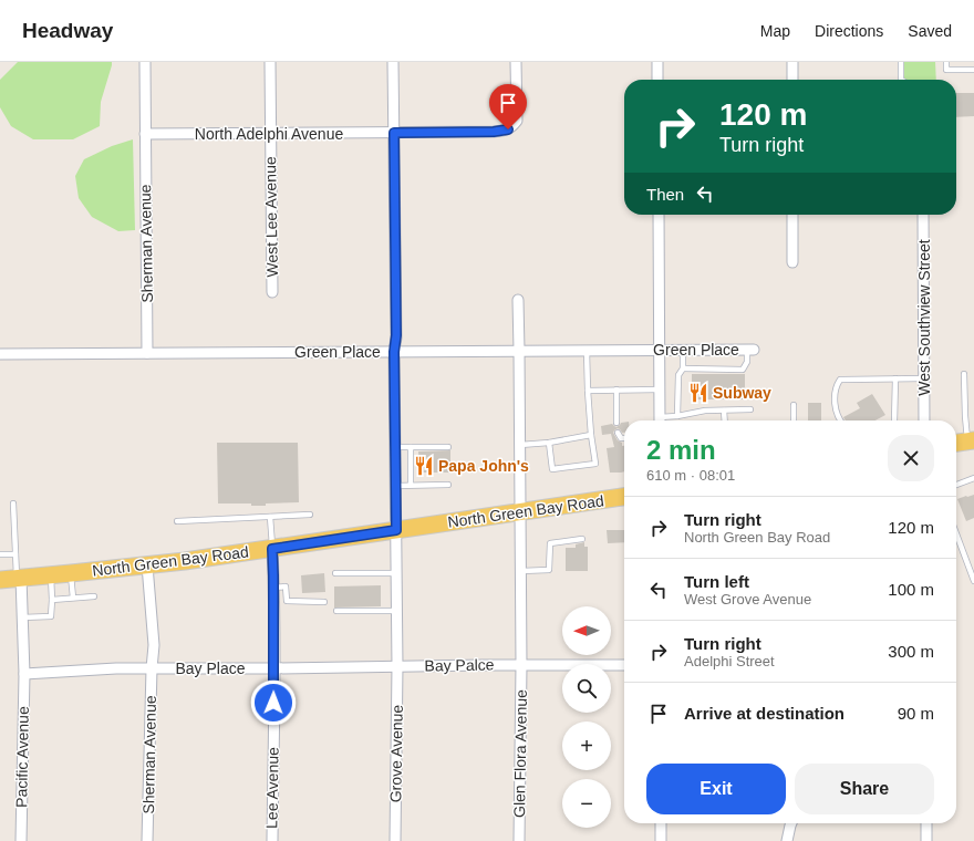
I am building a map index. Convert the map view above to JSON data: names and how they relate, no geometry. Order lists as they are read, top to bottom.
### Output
{
  "streets": {
    "main road": ["North Green Bay Road"],
    "street": [
      "North Adelphi Avenue",
      "West Lee Avenue",
      "Sherman Avenue",
      "West Southview Street",
      "Green Place",
      "Bay Palce",
      "Bay Place",
      "Grove Avenue",
      "Glen Flora Avenue",
      "Pacific Avenue",
      "Lee Avenue"
    ]
  },
  "crossings": [
    ["North Adelphi Avenue", "West Lee Avenue"],
    ["North Adelphi Avenue", "Sherman Avenue"],
    ["North Adelphi Avenue", "Grove Avenue"],
    ["Sherman Avenue", "Green Place"],
    ["Sherman Avenue", "North Green Bay Road"],
    ["Sherman Avenue", "Bay Place"],
    ["Green Place", "Grove Avenue"],
    ["Green Place", "Glen Flora Avenue"],
    ["North Green Bay Road", "Grove Avenue"],
    ["North Green Bay Road", "Glen Flora Avenue"],
    ["North Green Bay Road", "Pacific Avenue"],
    ["North Green Bay Road", "Lee Avenue"],
    ["Bay Palce", "Bay Place"],
    ["Bay Palce", "Grove Avenue"],
    ["Bay Palce", "Glen Flora Avenue"],
    ["Bay Place", "Grove Avenue"],
    ["Bay Place", "Pacific Avenue"],
    ["Bay Place", "Lee Avenue"]
  ],
  "places": {
    "restaurant": ["Subway", "Papa John's"]
  },
  "north": "left",
  "page": {
    "header": "Headway",
    "nav": ["Map", "Directions", "Saved"],
    "turn": ["120 m", "Turn right"],
    "then": "Then",
    "heading": ["2 min", "610 m · 08:01"],
    "list": [
      {
        "name": "Turn right",
        "note": "North Green Bay Road",
        "value": "120 m"
      },
      {
        "name": "Turn left",
        "note": "West Grove Avenue",
        "value": "100 m"
      },
      {
        "name": "Turn right",
        "note": "Adelphi Street",
        "value": "300 m"
      },
      {
        "name": "Arrive at destination",
        "value": "90 m"
      }
    ],
    "map_buttons": ["+", "−"],
    "buttons": ["Exit", "Share"]
  }
}
